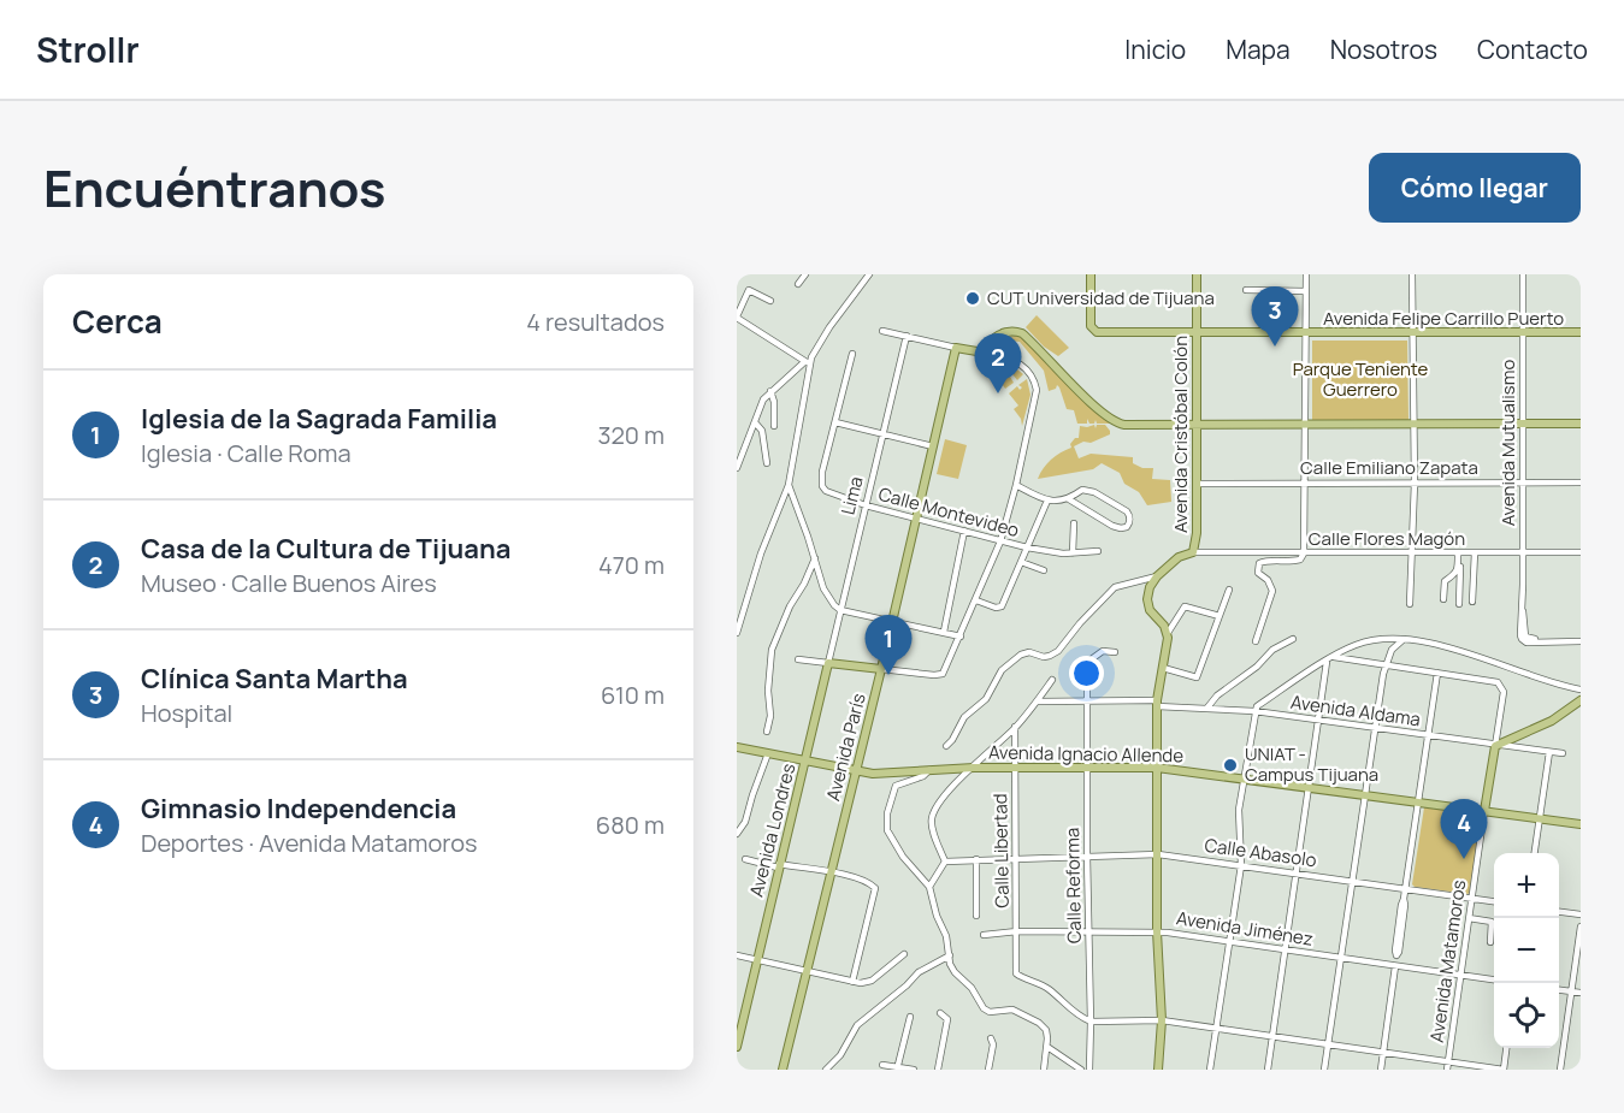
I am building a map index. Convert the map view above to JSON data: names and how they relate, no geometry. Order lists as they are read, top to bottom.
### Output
{
  "streets": {
    "main road": [
      "Avenida Felipe Carrillo Puerto",
      "Avenida Cristóbal Colón",
      "Avenida París",
      "Avenida Ignacio Allende",
      "Avenida Londres",
      "Avenida Matamoros"
    ],
    "street": [
      "Avenida Mutualismo",
      "Calle Emiliano Zapata",
      "Lima",
      "Calle Montevideo",
      "Calle Flores Magón",
      "Avenida Aldama",
      "Calle Libertad",
      "Calle Abasolo",
      "Calle Reforma",
      "Avenida Jiménez"
    ]
  },
  "crossings": [
    ["Avenida Felipe Carrillo Puerto", "Avenida Cristóbal Colón"],
    ["Avenida Felipe Carrillo Puerto", "Avenida Mutualismo"],
    ["Avenida Cristóbal Colón", "Calle Emiliano Zapata"],
    ["Avenida Cristóbal Colón", "Calle Flores Magón"],
    ["Avenida Mutualismo", "Calle Emiliano Zapata"],
    ["Avenida Mutualismo", "Calle Flores Magón"],
    ["Lima", "Calle Montevideo"],
    ["Lima", "Avenida Londres"],
    ["Calle Montevideo", "Avenida París"],
    ["Avenida Aldama", "Calle Reforma"],
    ["Avenida Aldama", "Avenida Matamoros"],
    ["Avenida París", "Avenida Ignacio Allende"],
    ["Avenida Ignacio Allende", "Avenida Londres"],
    ["Avenida Ignacio Allende", "Calle Libertad"],
    ["Avenida Ignacio Allende", "Calle Reforma"],
    ["Avenida Ignacio Allende", "Avenida Matamoros"],
    ["Calle Libertad", "Calle Abasolo"],
    ["Calle Libertad", "Calle Reforma"],
    ["Calle Libertad", "Avenida Jiménez"],
    ["Calle Abasolo", "Calle Reforma"],
    ["Calle Abasolo", "Avenida Matamoros"],
    ["Calle Reforma", "Avenida Jiménez"],
    ["Avenida Jiménez", "Avenida Matamoros"]
  ],
  "parks": ["Parque Teniente Guerrero"],
  "places": ["CUT Universidad de Tijuana", "UNIAT - Campus Tijuana"],
  "page": {
    "header": "Strollr",
    "nav": [
      "Inicio",
      "Mapa",
      "Nosotros",
      "Contacto"
    ],
    "title": "Encuéntranos",
    "buttons": "Cómo llegar",
    "heading": ["Cerca", "4 resultados"],
    "pins": [
      "3",
      "2",
      "1",
      "4"
    ],
    "list": [
      {
        "mark": "1",
        "name": "Iglesia de la Sagrada Familia",
        "note": "Iglesia · Calle Roma",
        "value": "320 m"
      },
      {
        "mark": "2",
        "name": "Casa de la Cultura de Tijuana",
        "note": "Museo · Calle Buenos Aires",
        "value": "470 m"
      },
      {
        "mark": "3",
        "name": "Clínica Santa Martha",
        "note": "Hospital",
        "value": "610 m"
      },
      {
        "mark": "4",
        "name": "Gimnasio Independencia",
        "note": "Deportes · Avenida Matamoros",
        "value": "680 m"
      }
    ],
    "map_buttons": ["+", "−"]
  }
}
